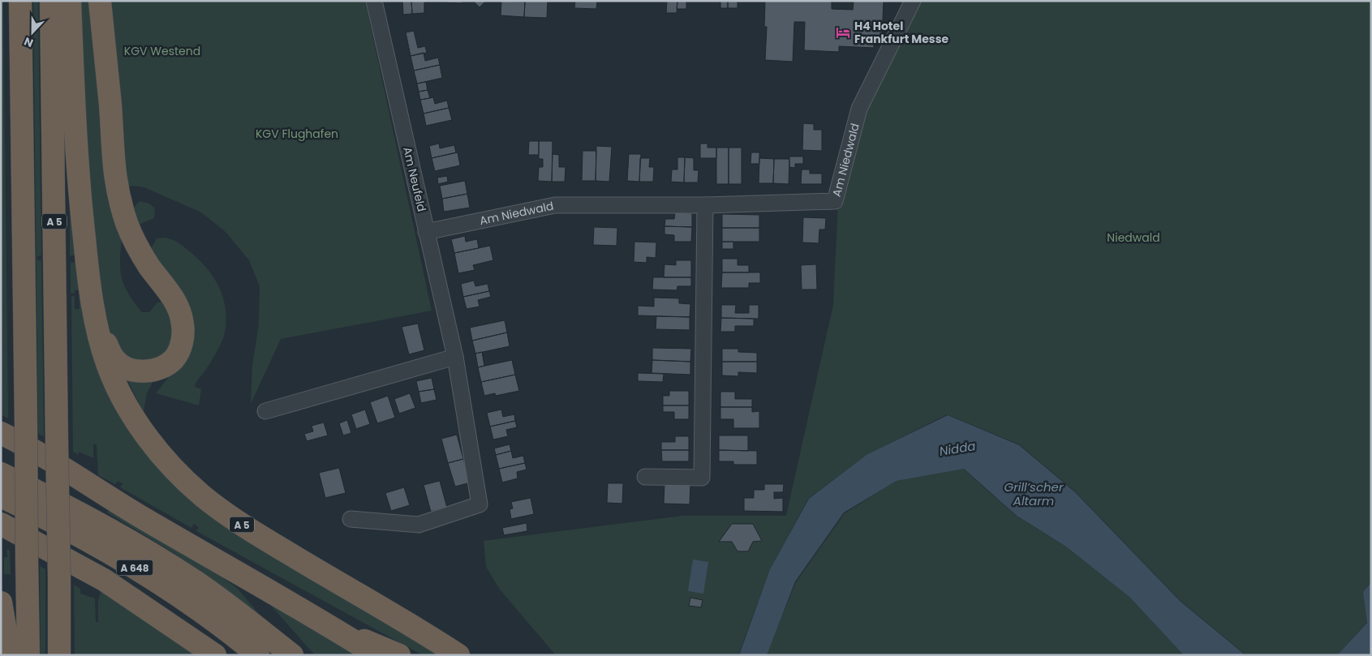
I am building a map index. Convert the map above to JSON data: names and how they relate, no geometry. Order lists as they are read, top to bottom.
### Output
{
  "streets": {
    "highway": ["A 5", "A 648"],
    "street": ["Am Niedwald", "Am Neufeld"]
  },
  "crossings": [
    ["Am Niedwald", "Am Neufeld"]
  ],
  "water": ["Nidda", "Grill’scher Altarm"],
  "parks": ["KGV Westend", "KGV Flughafen", "Niedwald"],
  "places": {
    "hotel": ["H4 Hotel Frankfurt Messe"]
  },
  "north": "bottom"
}
